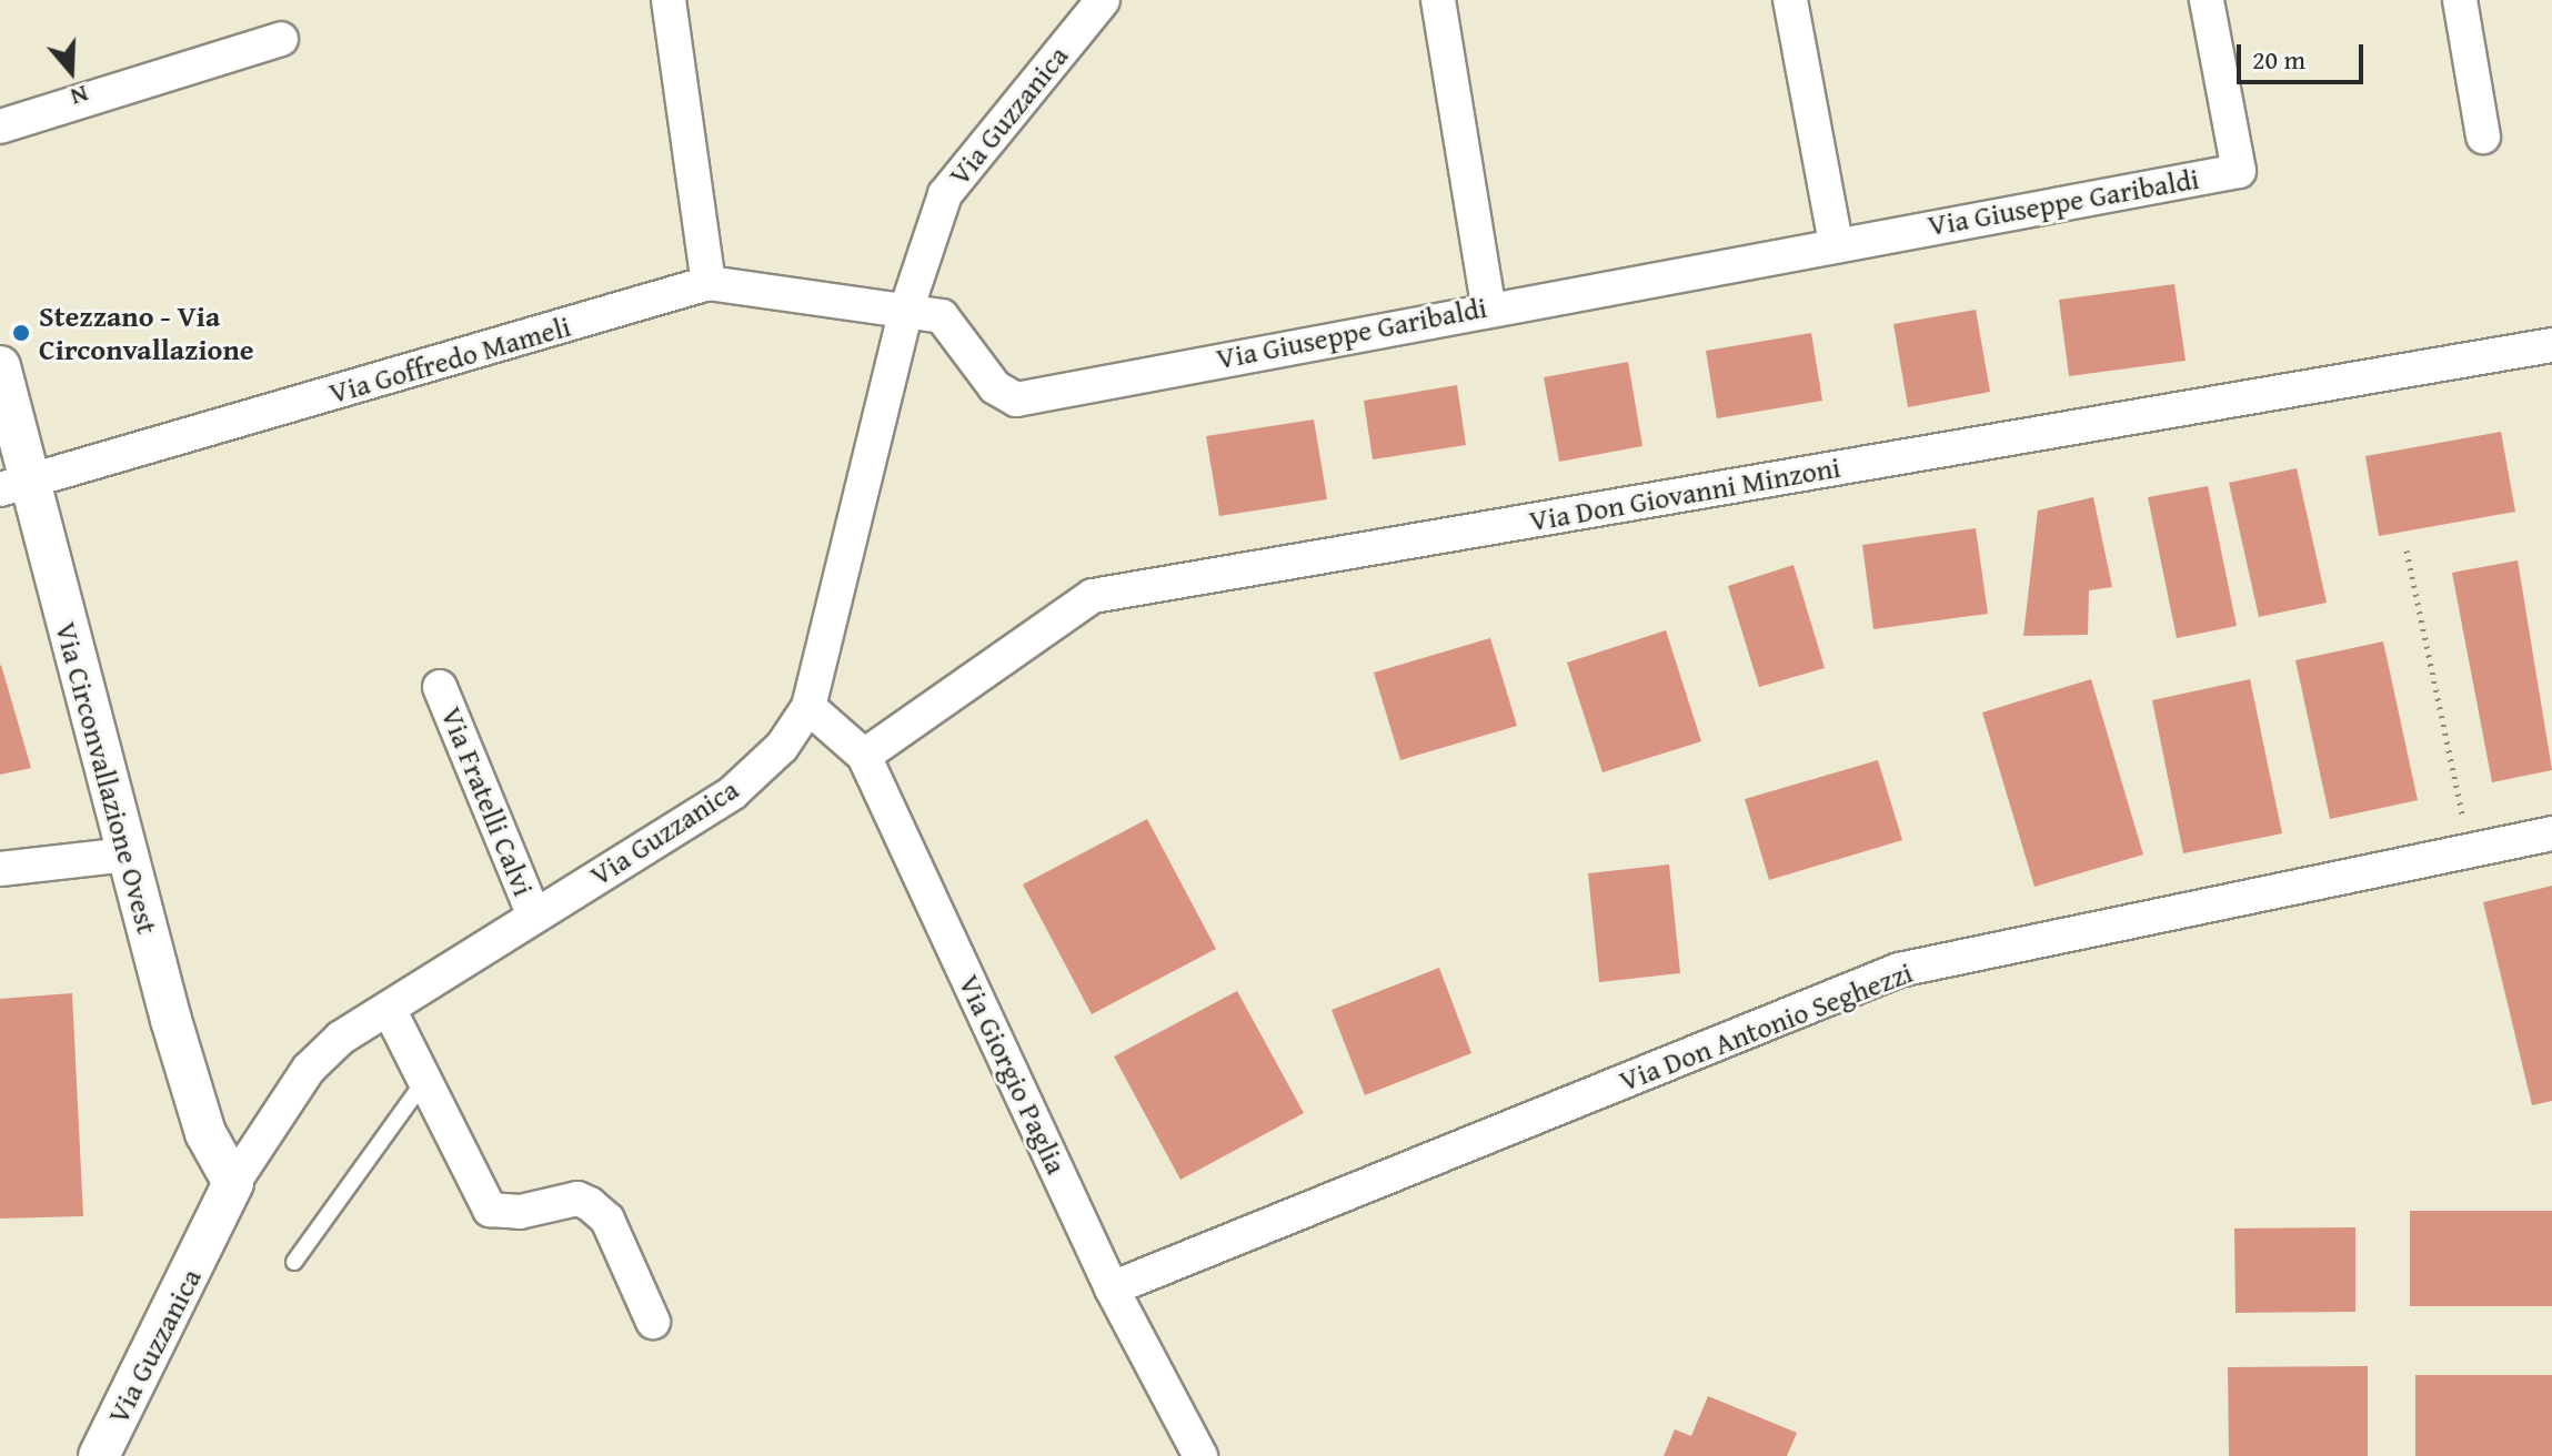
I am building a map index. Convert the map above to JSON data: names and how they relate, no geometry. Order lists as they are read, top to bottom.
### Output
{
  "streets": {
    "street": [
      "Via Guzzanica",
      "Via Giuseppe Garibaldi",
      "Via Goffredo Mameli",
      "Via Don Giovanni Minzoni",
      "Via Circonvallazione Ovest",
      "Via Fratelli Calvi",
      "Via Don Antonio Seghezzi",
      "Via Giorgio Paglia"
    ]
  },
  "crossings": [
    ["Via Guzzanica", "Via Giuseppe Garibaldi"],
    ["Via Guzzanica", "Via Goffredo Mameli"],
    ["Via Guzzanica", "Via Circonvallazione Ovest"],
    ["Via Guzzanica", "Via Fratelli Calvi"],
    ["Via Guzzanica", "Via Giorgio Paglia"],
    ["Via Giuseppe Garibaldi", "Via Goffredo Mameli"],
    ["Via Goffredo Mameli", "Via Circonvallazione Ovest"],
    ["Via Don Giovanni Minzoni", "Via Giorgio Paglia"],
    ["Via Don Antonio Seghezzi", "Via Giorgio Paglia"]
  ],
  "places": ["Stezzano - Via Circonvallazione"],
  "scale_bar": "20 m",
  "north": "bottom"
}
